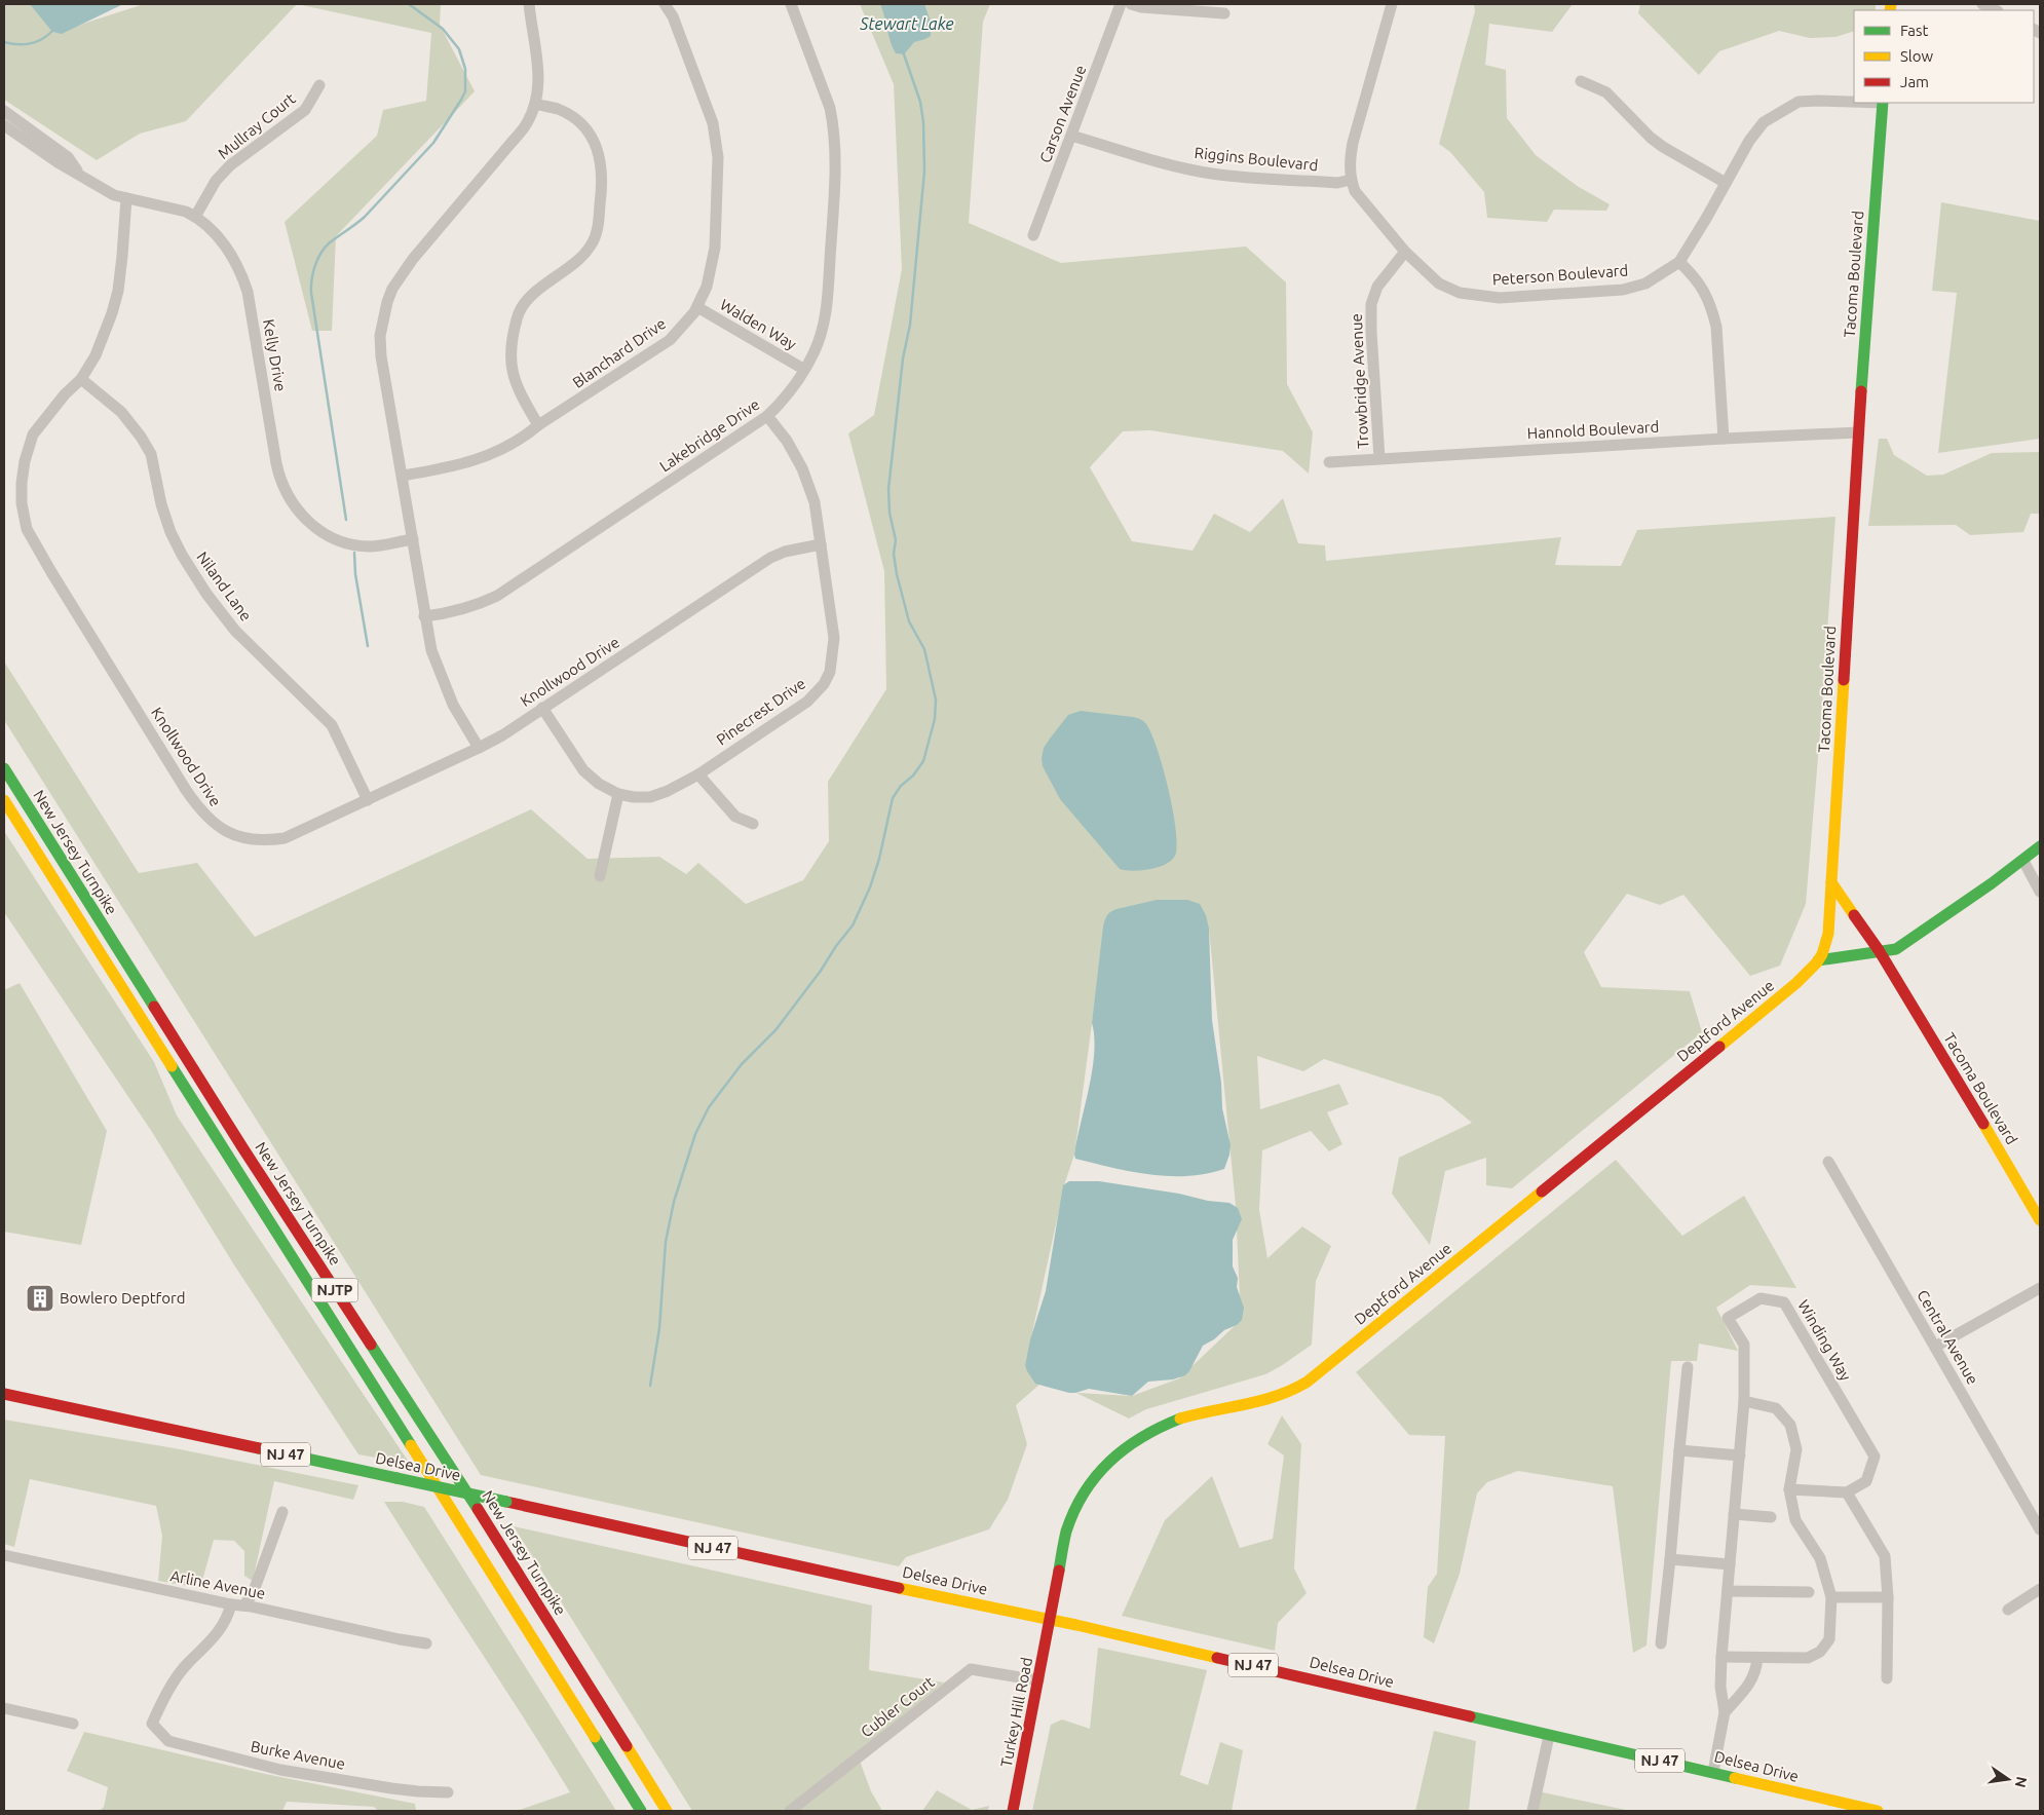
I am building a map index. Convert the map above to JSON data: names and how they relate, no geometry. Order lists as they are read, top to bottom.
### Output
{
  "streets": {
    "main road": [
      "Tacoma Boulevard",
      "New Jersey Turnpike",
      "Deptford Avenue",
      "NJTP",
      "NJ 47",
      "Delsea Drive",
      "Turkey Hill Road"
    ],
    "street": [
      "Carson Avenue",
      "Mullray Court",
      "Riggins Boulevard",
      "Peterson Boulevard",
      "Walden Way",
      "Blanchard Drive",
      "Kelly Drive",
      "Trowbridge Avenue",
      "Hannold Boulevard",
      "Lakebridge Drive",
      "Niland Lane",
      "Knollwood Drive",
      "Pinecrest Drive",
      "Central Avenue",
      "Winding Way",
      "Arline Avenue",
      "Cubler Court",
      "Burke Avenue"
    ]
  },
  "crossings": [
    ["Carson Avenue", "Riggins Boulevard"],
    ["Mullray Court", "Kelly Drive"],
    ["Riggins Boulevard", "Peterson Boulevard"],
    ["Tacoma Boulevard", "Hannold Boulevard"],
    ["Tacoma Boulevard", "Deptford Avenue"],
    ["Peterson Boulevard", "Trowbridge Avenue"],
    ["Walden Way", "Blanchard Drive"],
    ["Walden Way", "Lakebridge Drive"],
    ["Kelly Drive", "Knollwood Drive"],
    ["Trowbridge Avenue", "Hannold Boulevard"],
    ["Lakebridge Drive", "Pinecrest Drive"],
    ["Niland Lane", "Knollwood Drive"],
    ["Knollwood Drive", "Pinecrest Drive"],
    ["Deptford Avenue", "Delsea Drive"],
    ["Deptford Avenue", "Turkey Hill Road"],
    ["Winding Way", "Delsea Drive"],
    ["Delsea Drive", "Turkey Hill Road"],
    ["Arline Avenue", "Burke Avenue"],
    ["Cubler Court", "Turkey Hill Road"]
  ],
  "water": ["Stewart Lake"],
  "places": {
    "building": ["Bowlero Deptford"]
  },
  "legend": ["Fast", "Slow", "Jam"],
  "north": "right"
}
